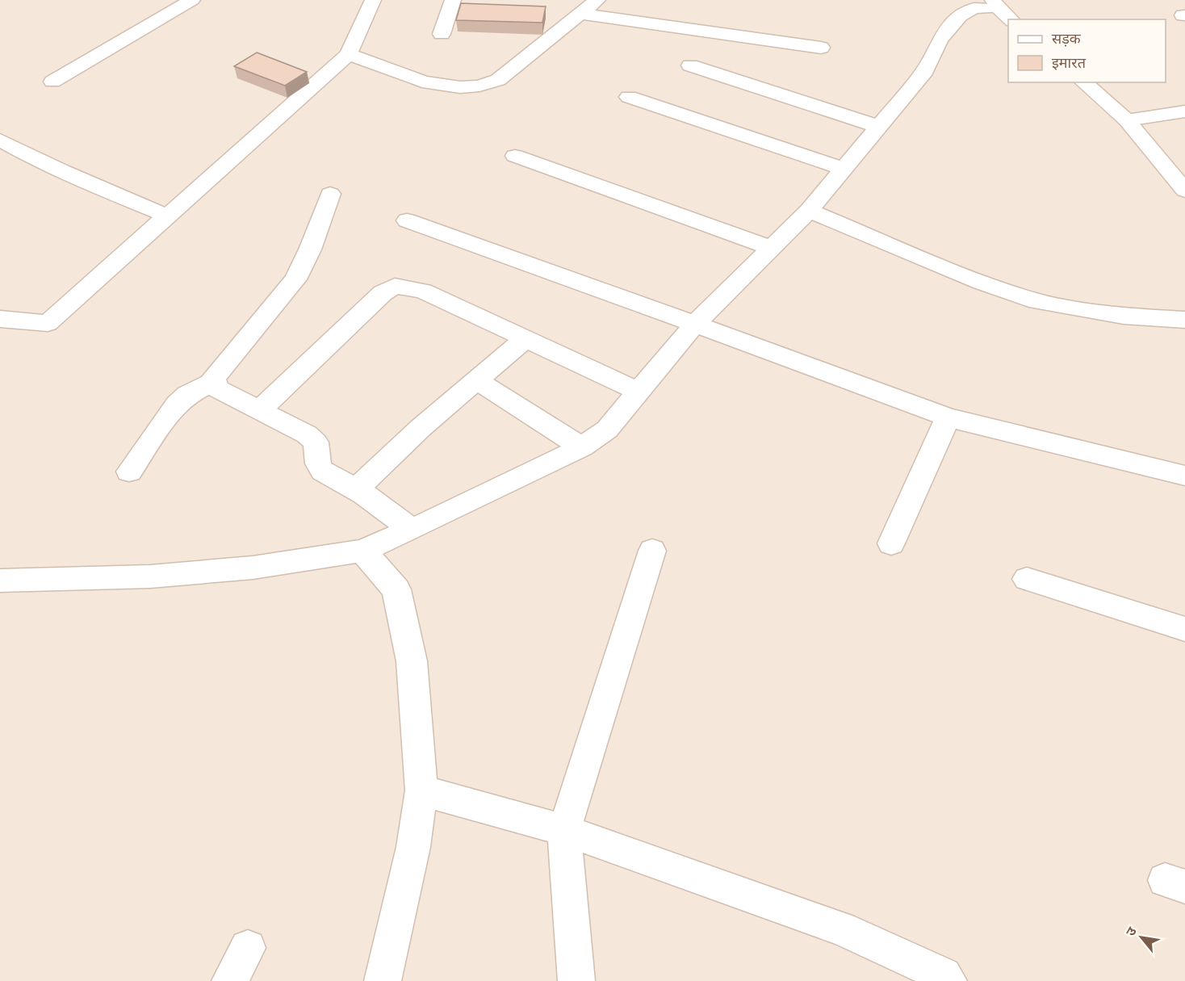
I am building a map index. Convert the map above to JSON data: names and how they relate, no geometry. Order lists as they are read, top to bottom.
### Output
{
  "legend": ["सड़क", "इमारत"],
  "north": "top left"
}
